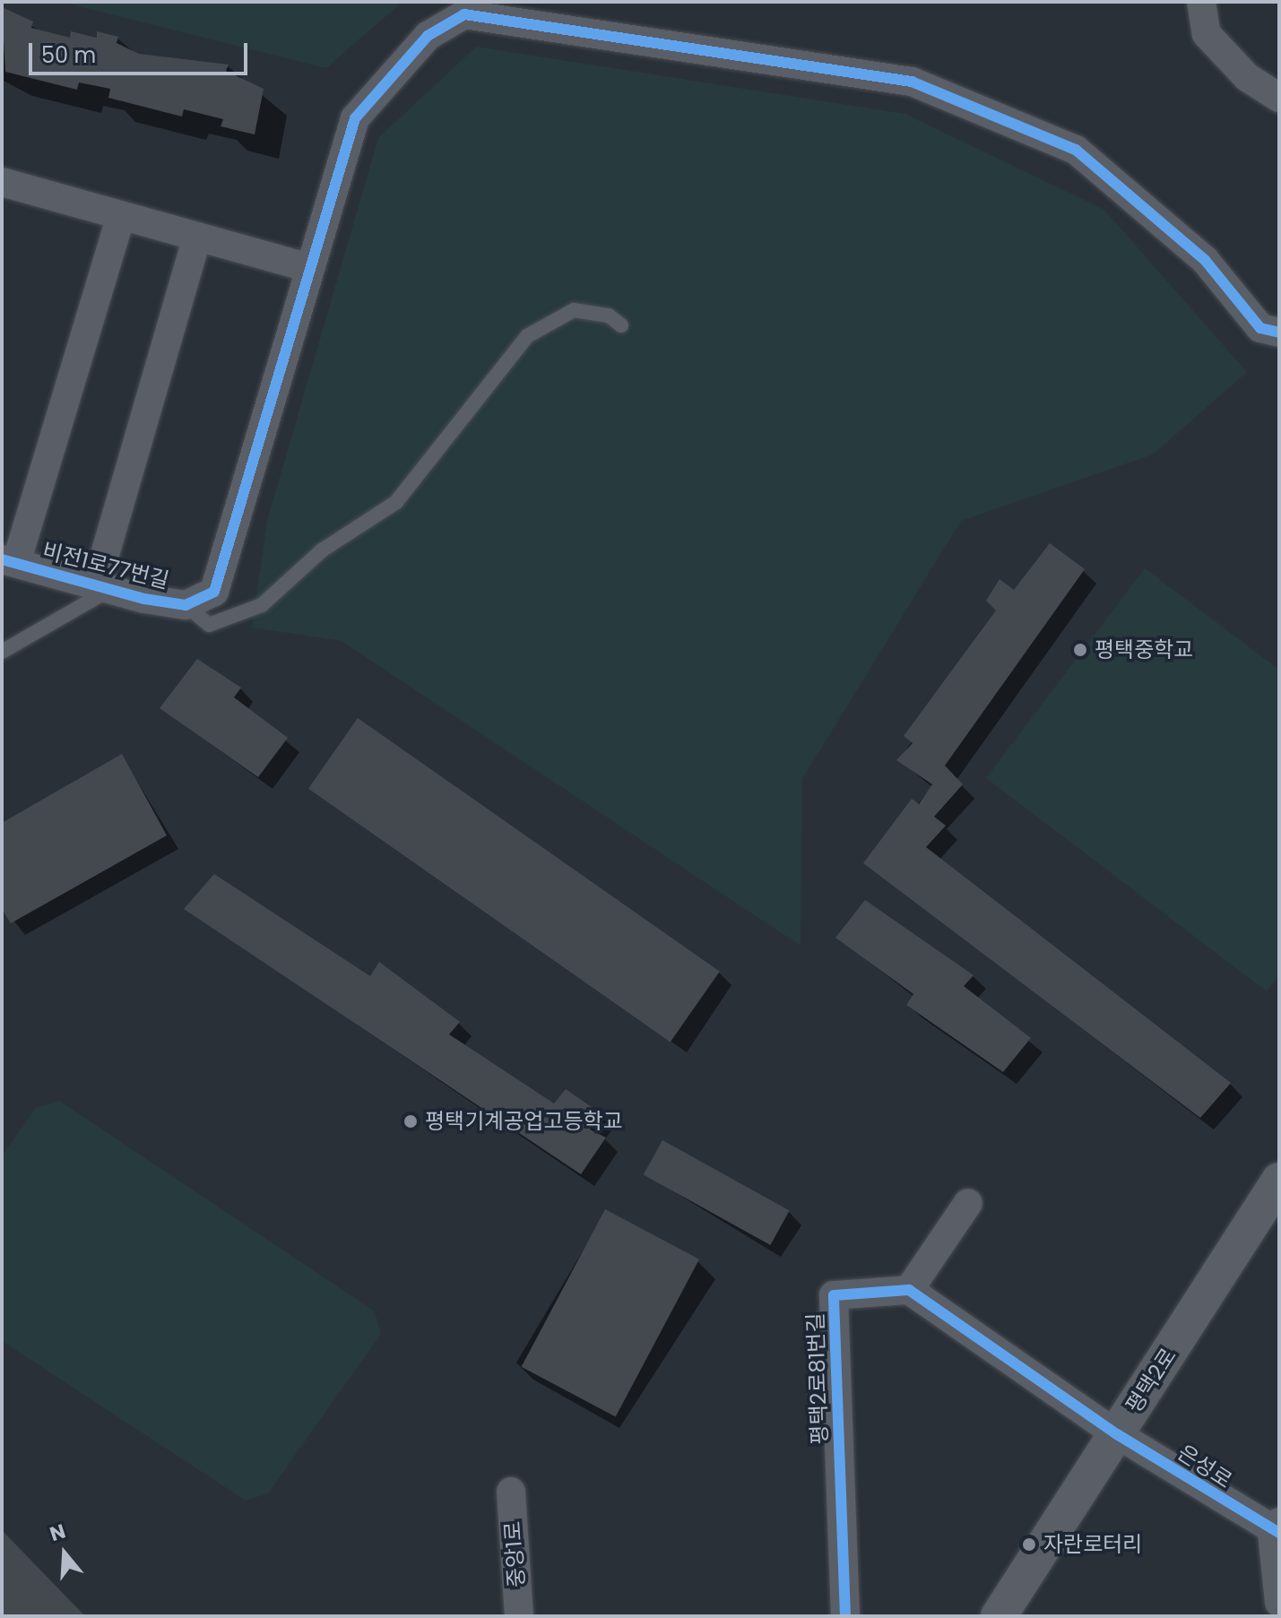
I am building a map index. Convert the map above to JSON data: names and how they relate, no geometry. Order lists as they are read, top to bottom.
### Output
{
  "streets": {
    "street": [
      "비전1로77번길",
      "평택2로81번길",
      "평택2로",
      "은성로",
      "중앙1로"
    ]
  },
  "crossings": [
    ["평택2로", "은성로"]
  ],
  "places": ["평택중학교", "평택기계공업고등학교", "자란로터리"],
  "scale_bar": "50 m",
  "north": "top"
}
